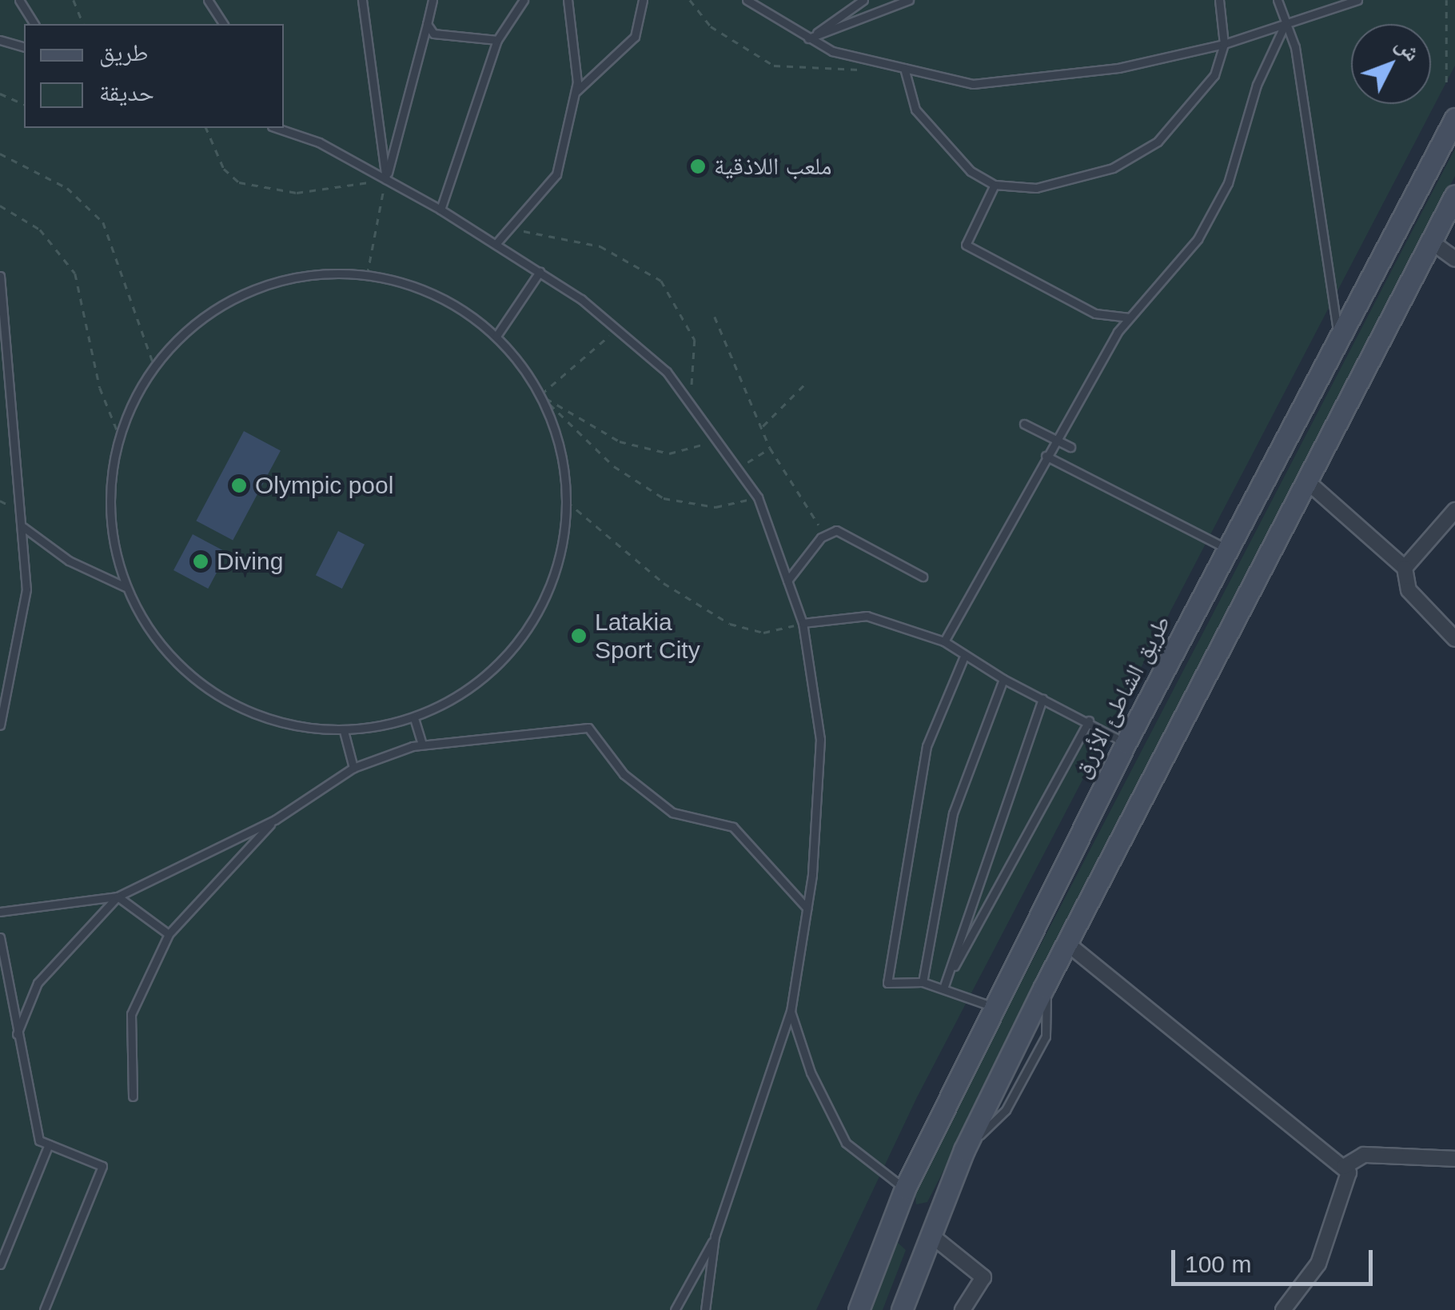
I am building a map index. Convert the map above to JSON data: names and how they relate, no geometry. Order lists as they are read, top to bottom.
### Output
{
  "streets": {
    "main road": ["طريق الشاطئ الأزرق"]
  },
  "places": [
    "ملعب اللاذقية",
    "Olympic pool",
    "Diving",
    "Latakia Sport City"
  ],
  "legend": ["طريق", "حديقة"],
  "scale_bar": "100 m",
  "north": "top right"
}
